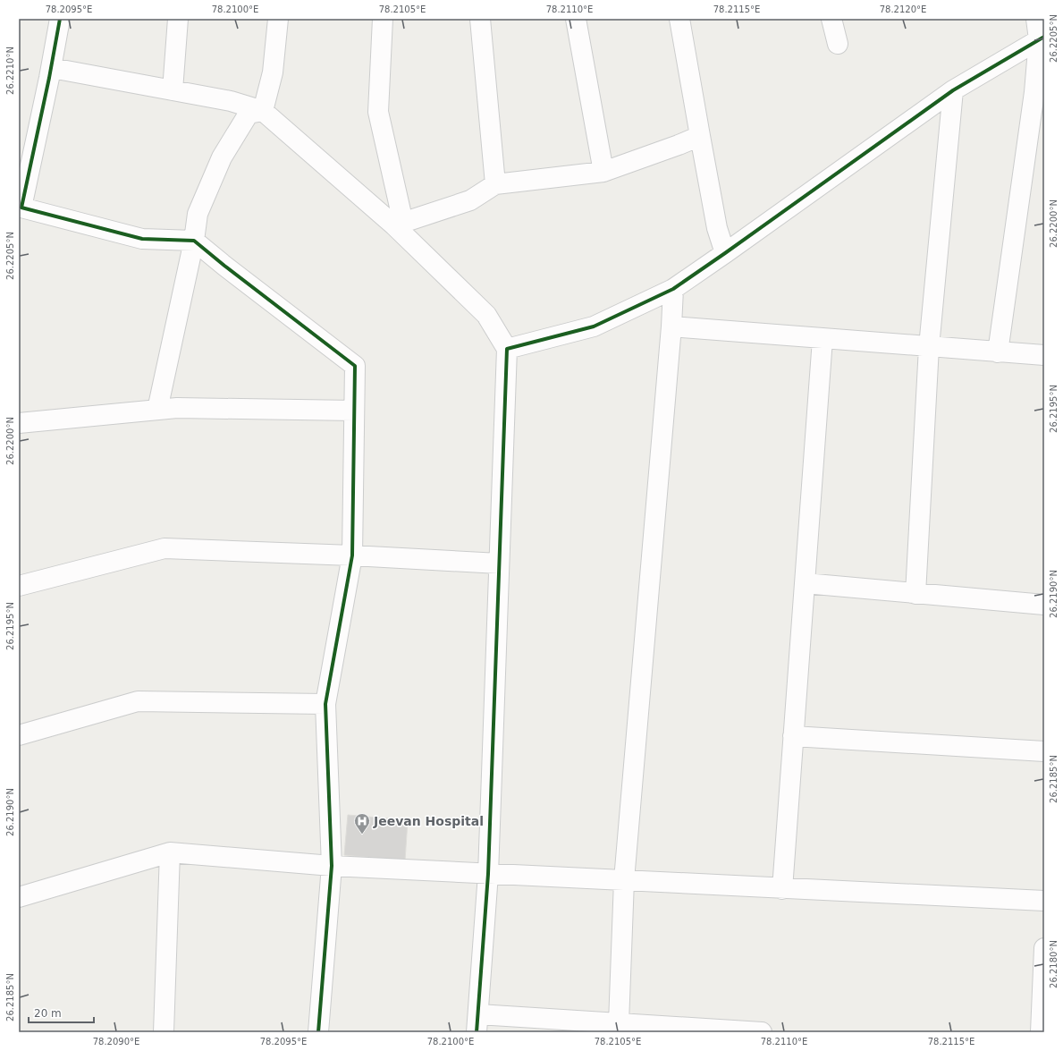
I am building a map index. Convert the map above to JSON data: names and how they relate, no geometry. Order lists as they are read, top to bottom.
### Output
{
  "places": {
    "hospital": ["Jeevan Hospital"]
  },
  "scale_bar": "20 m",
  "coordinates": [
    "78.2095°E",
    "78.2100°E",
    "78.2105°E",
    "78.2110°E",
    "78.2115°E",
    "78.2120°E",
    "26.2205°N",
    "26.2210°N",
    "26.2200°N",
    "26.2195°N",
    "26.2190°N",
    "26.2185°N",
    "26.2180°N",
    "78.2090°E"
  ]
}
